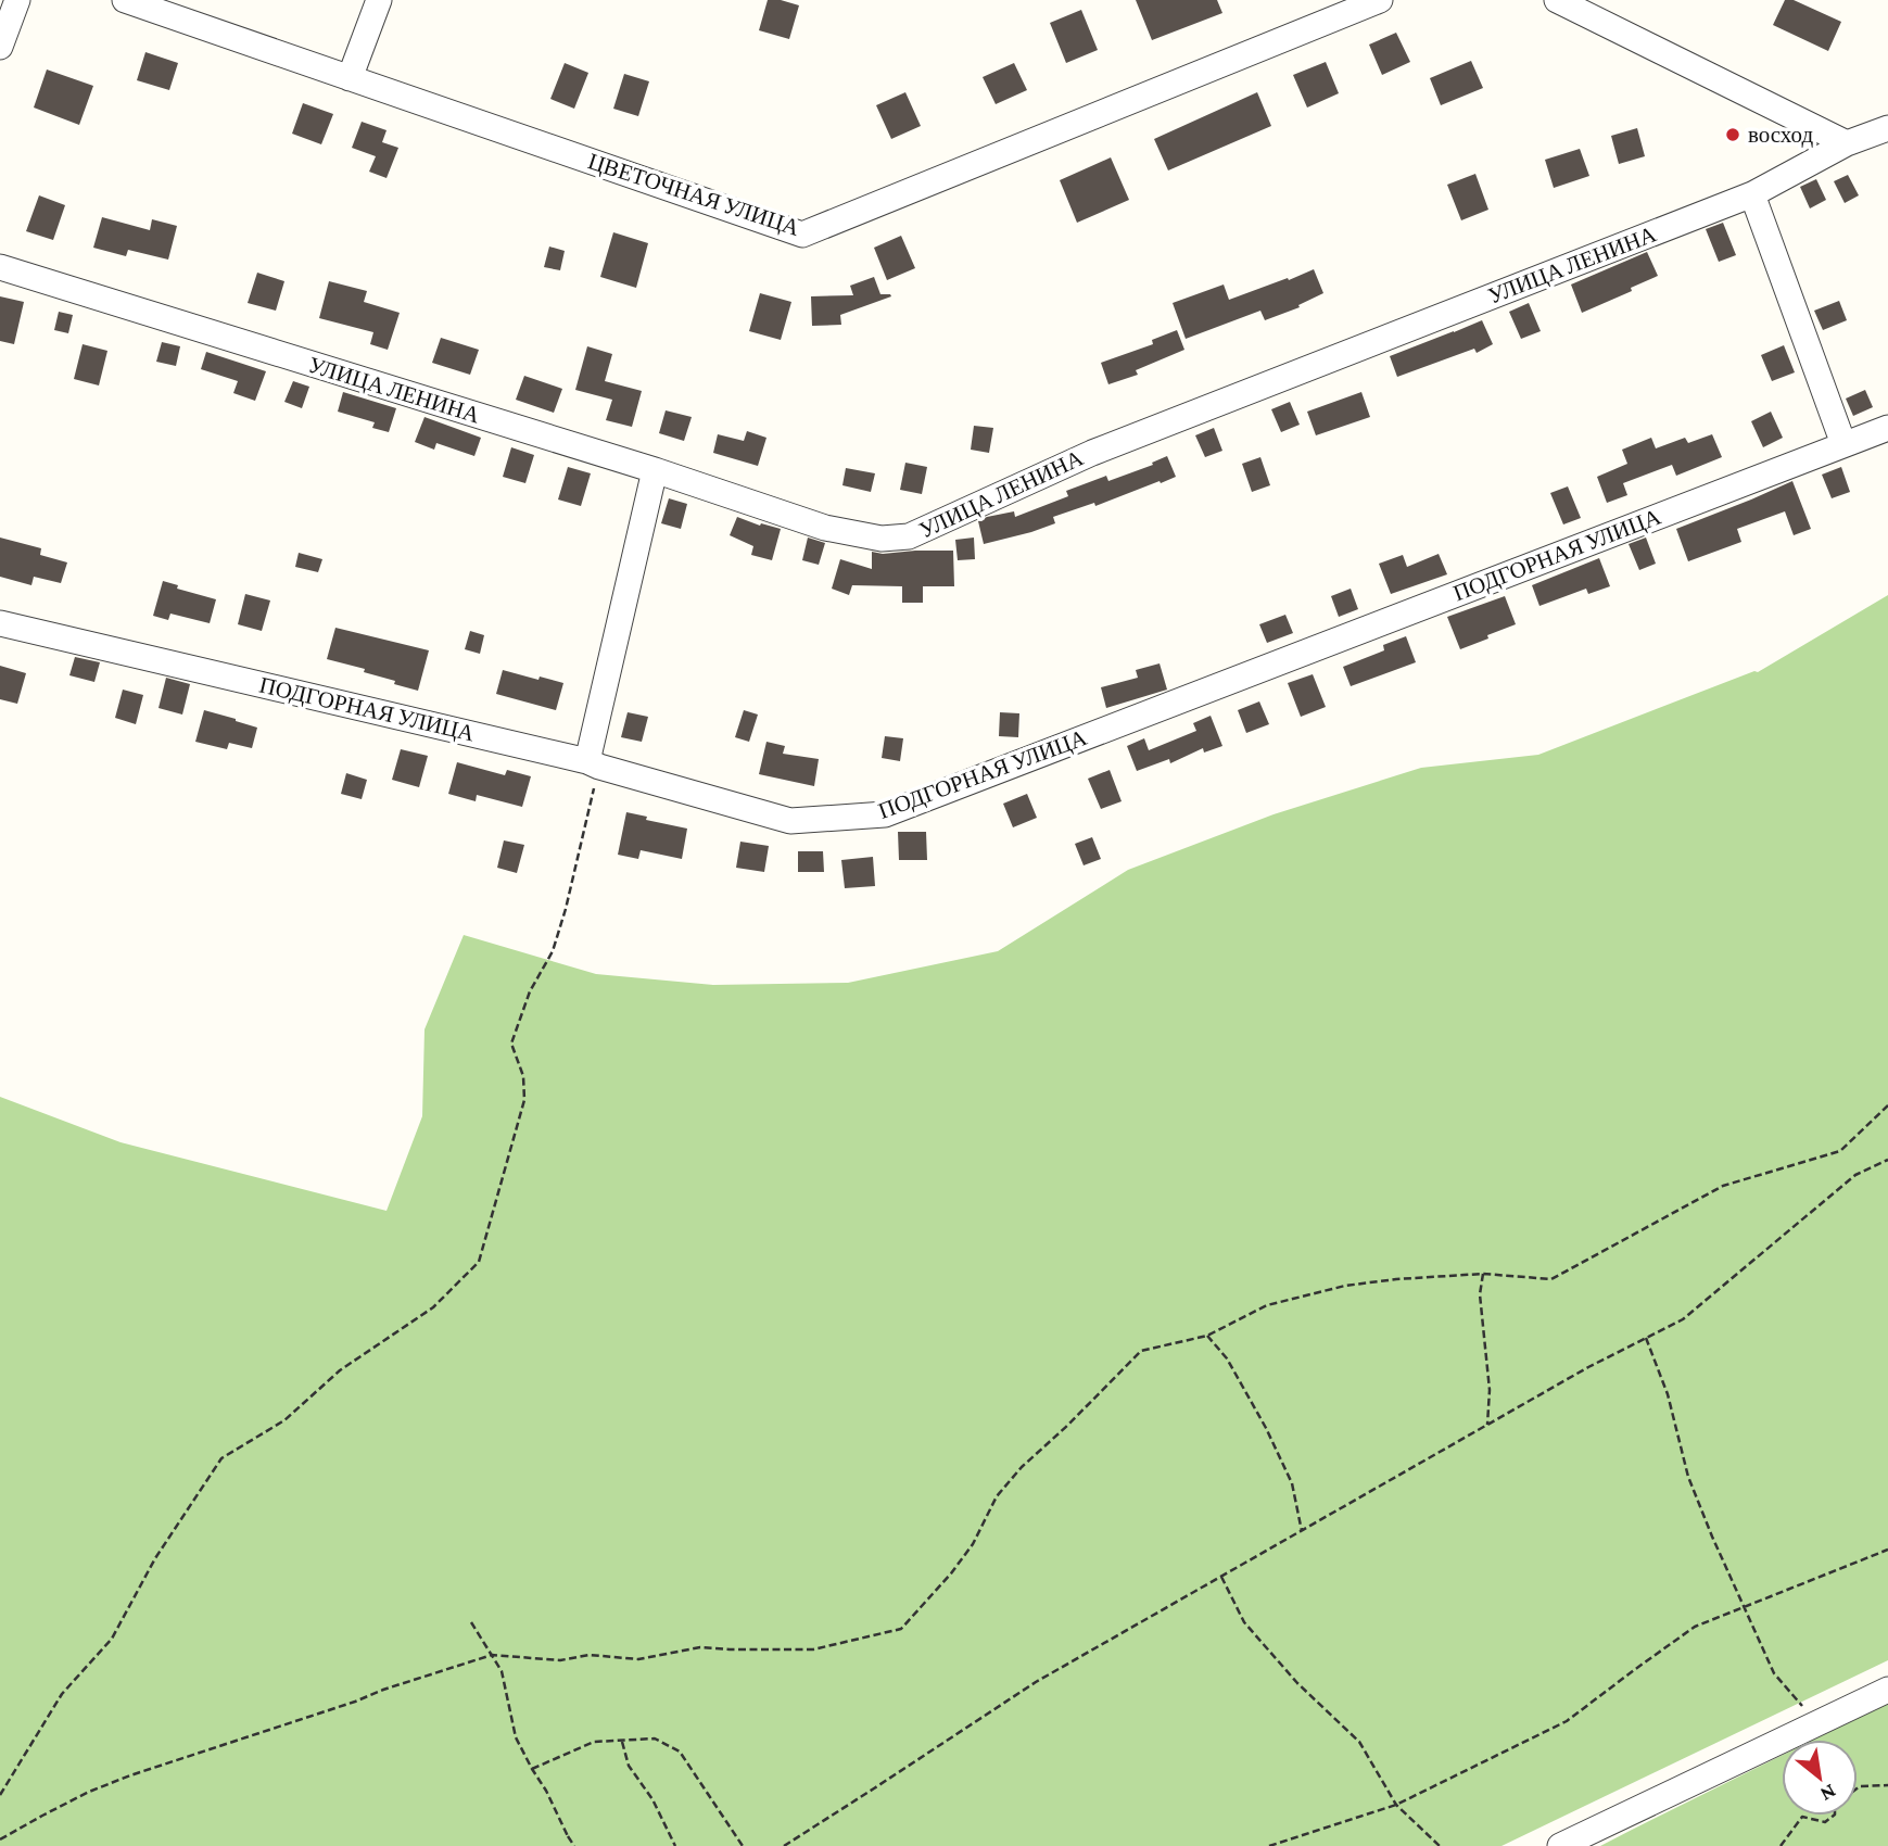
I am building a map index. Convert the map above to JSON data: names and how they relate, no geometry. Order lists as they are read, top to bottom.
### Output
{
  "streets": {
    "street": ["ЦВЕТОЧНАЯ УЛИЦА", "УЛИЦА ЛЕНИНА", "ПОДГОРНАЯ УЛИЦА"]
  },
  "places": ["восход"],
  "north": "bottom right"
}
